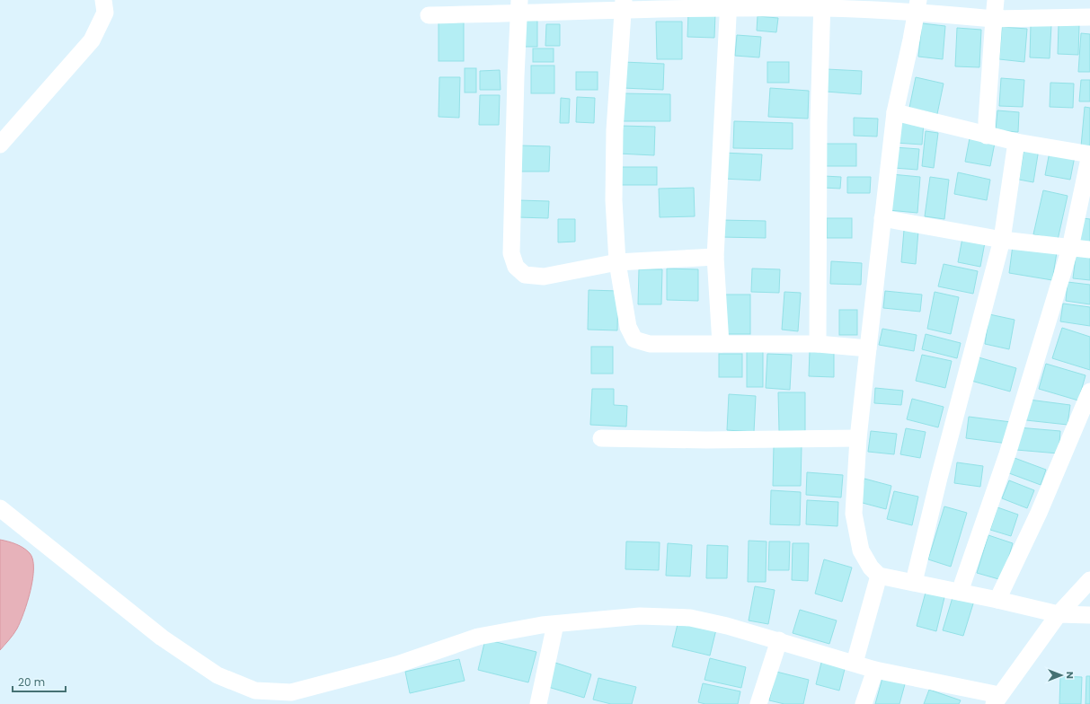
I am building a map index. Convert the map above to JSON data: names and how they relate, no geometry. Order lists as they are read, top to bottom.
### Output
{
  "scale_bar": "20 m",
  "north": "right"
}
